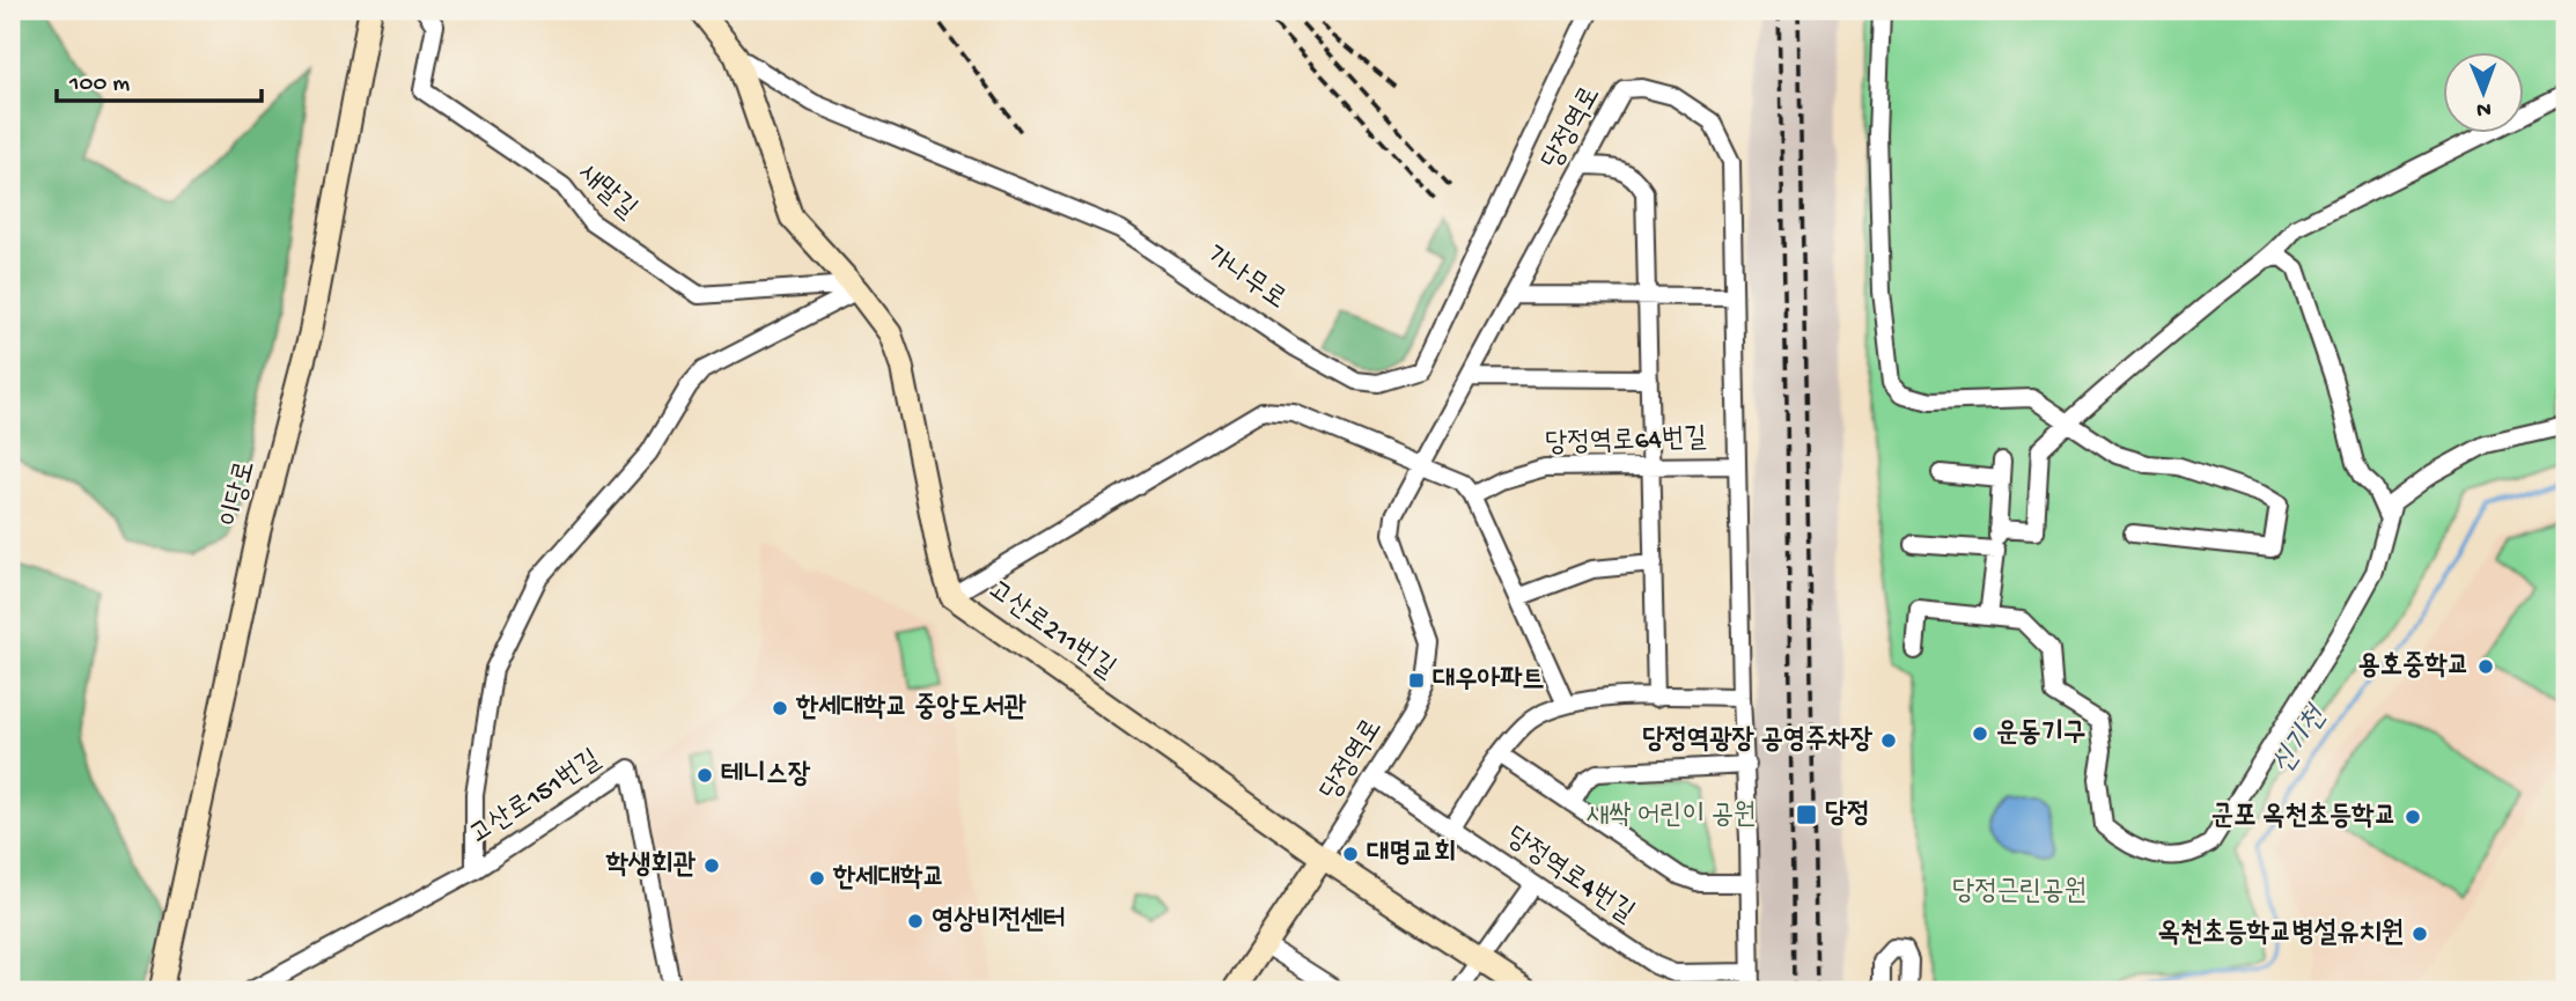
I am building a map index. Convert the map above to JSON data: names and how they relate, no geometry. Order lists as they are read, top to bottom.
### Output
{
  "streets": {
    "street": [
      "당정역로",
      "새말길",
      "가나무로",
      "당정역로64번길",
      "이당로",
      "고산로211번길",
      "고산로151번길",
      "당정역로4번길"
    ]
  },
  "crossings": [
    ["당정역로", "당정역로64번길"],
    ["당정역로", "고산로211번길"],
    ["당정역로", "당정역로4번길"],
    ["새말길", "고산로211번길"],
    ["가나무로", "고산로211번길"]
  ],
  "water": ["신기천"],
  "parks": ["새싹 어린이 공원", "당정근린공원"],
  "places": {
    "other": [
      "용호중학교",
      "한세대학교 중앙도서관",
      "운동기구",
      "당정역광장 공영주차장",
      "테니스장",
      "군포 옥천초등학교",
      "대명교회",
      "학생회관",
      "한세대학교",
      "영상비전센터",
      "옥천초등학교병설유치원"
    ],
    "transit": ["대우아파트", "당정"]
  },
  "scale_bar": "100 m",
  "north": "bottom"
}
